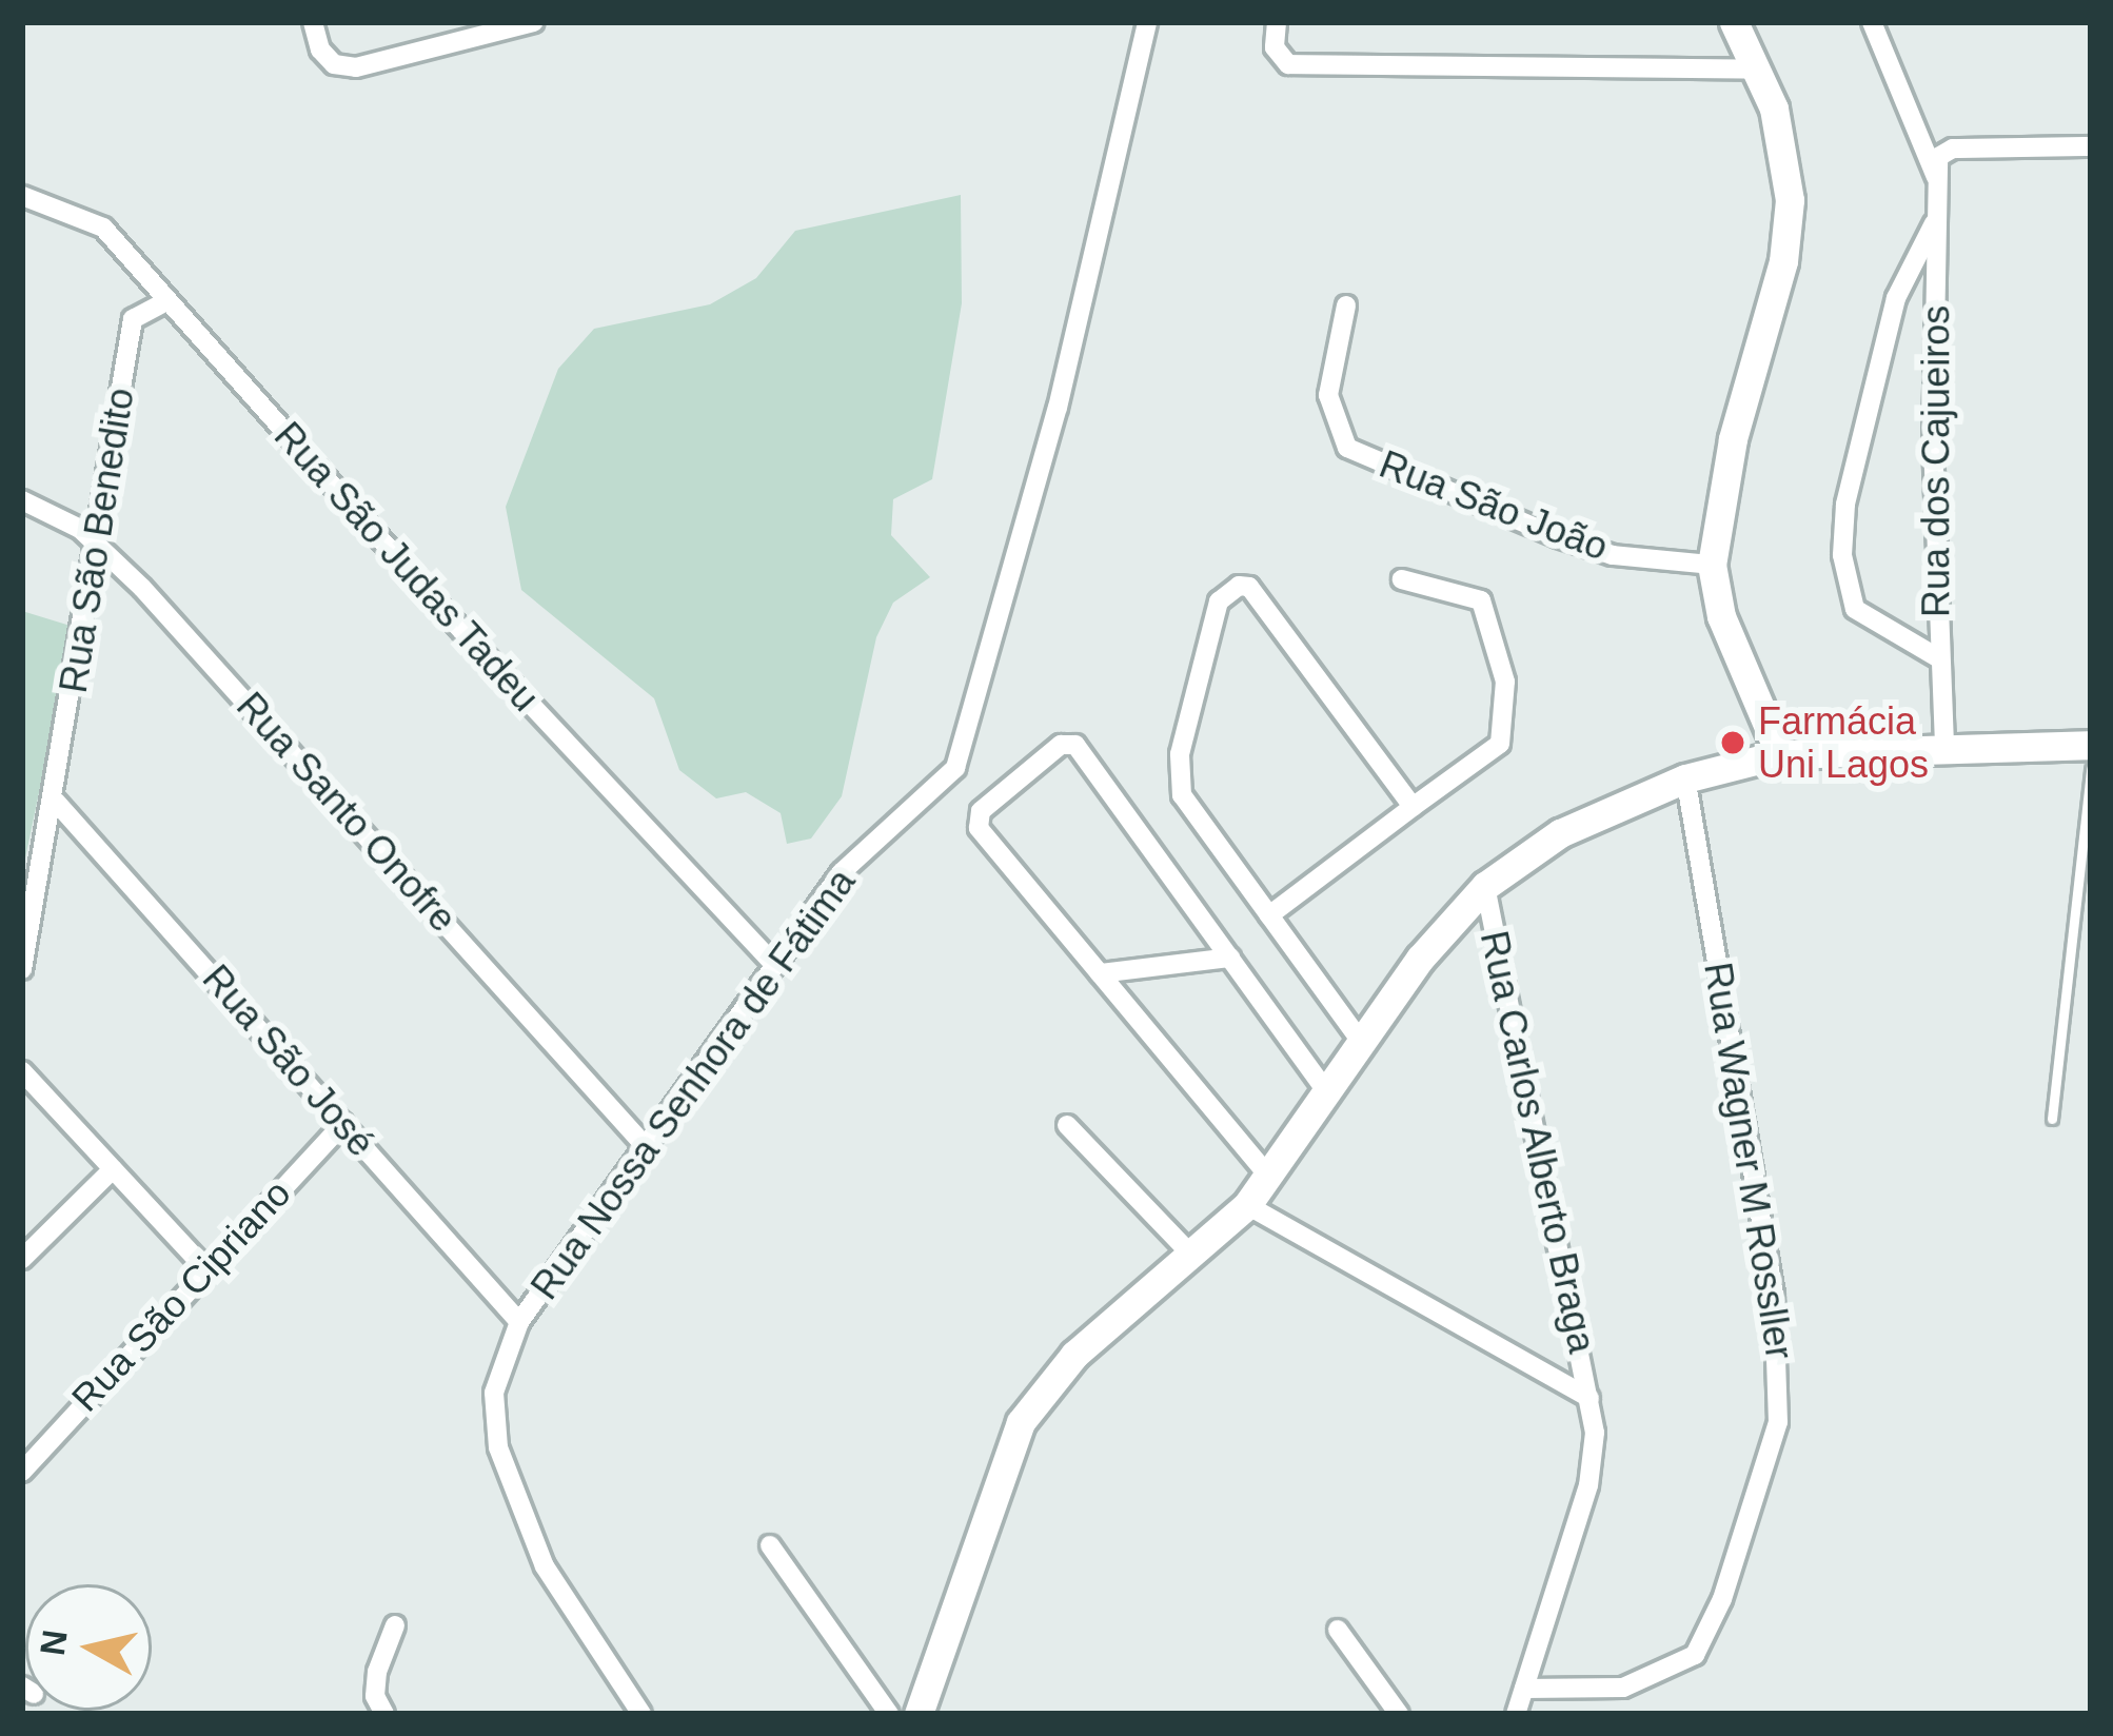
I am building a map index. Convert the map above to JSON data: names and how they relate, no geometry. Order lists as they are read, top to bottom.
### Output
{
  "streets": {
    "street": [
      "Rua dos Cajueiros",
      "Rua São João",
      "Rua São Benedito",
      "Rua São Judas Tadeu",
      "Rua Santo Onofre",
      "Rua São José",
      "Rua Nossa Senhora de Fátima",
      "Rua Carlos Alberto Braga",
      "Rua Wagner M Rossller",
      "Rua São Cipriano"
    ]
  },
  "crossings": [
    ["Rua São Benedito", "Rua São Judas Tadeu"],
    ["Rua São Benedito", "Rua Santo Onofre"],
    ["Rua São Benedito", "Rua São José"],
    ["Rua São Judas Tadeu", "Rua Nossa Senhora de Fátima"],
    ["Rua Santo Onofre", "Rua Nossa Senhora de Fátima"],
    ["Rua São José", "Rua Nossa Senhora de Fátima"],
    ["Rua São José", "Rua São Cipriano"],
    ["Rua Carlos Alberto Braga", "Rua Wagner M Rossller"]
  ],
  "places": ["Farmácia Uni Lagos"],
  "north": "left"
}
